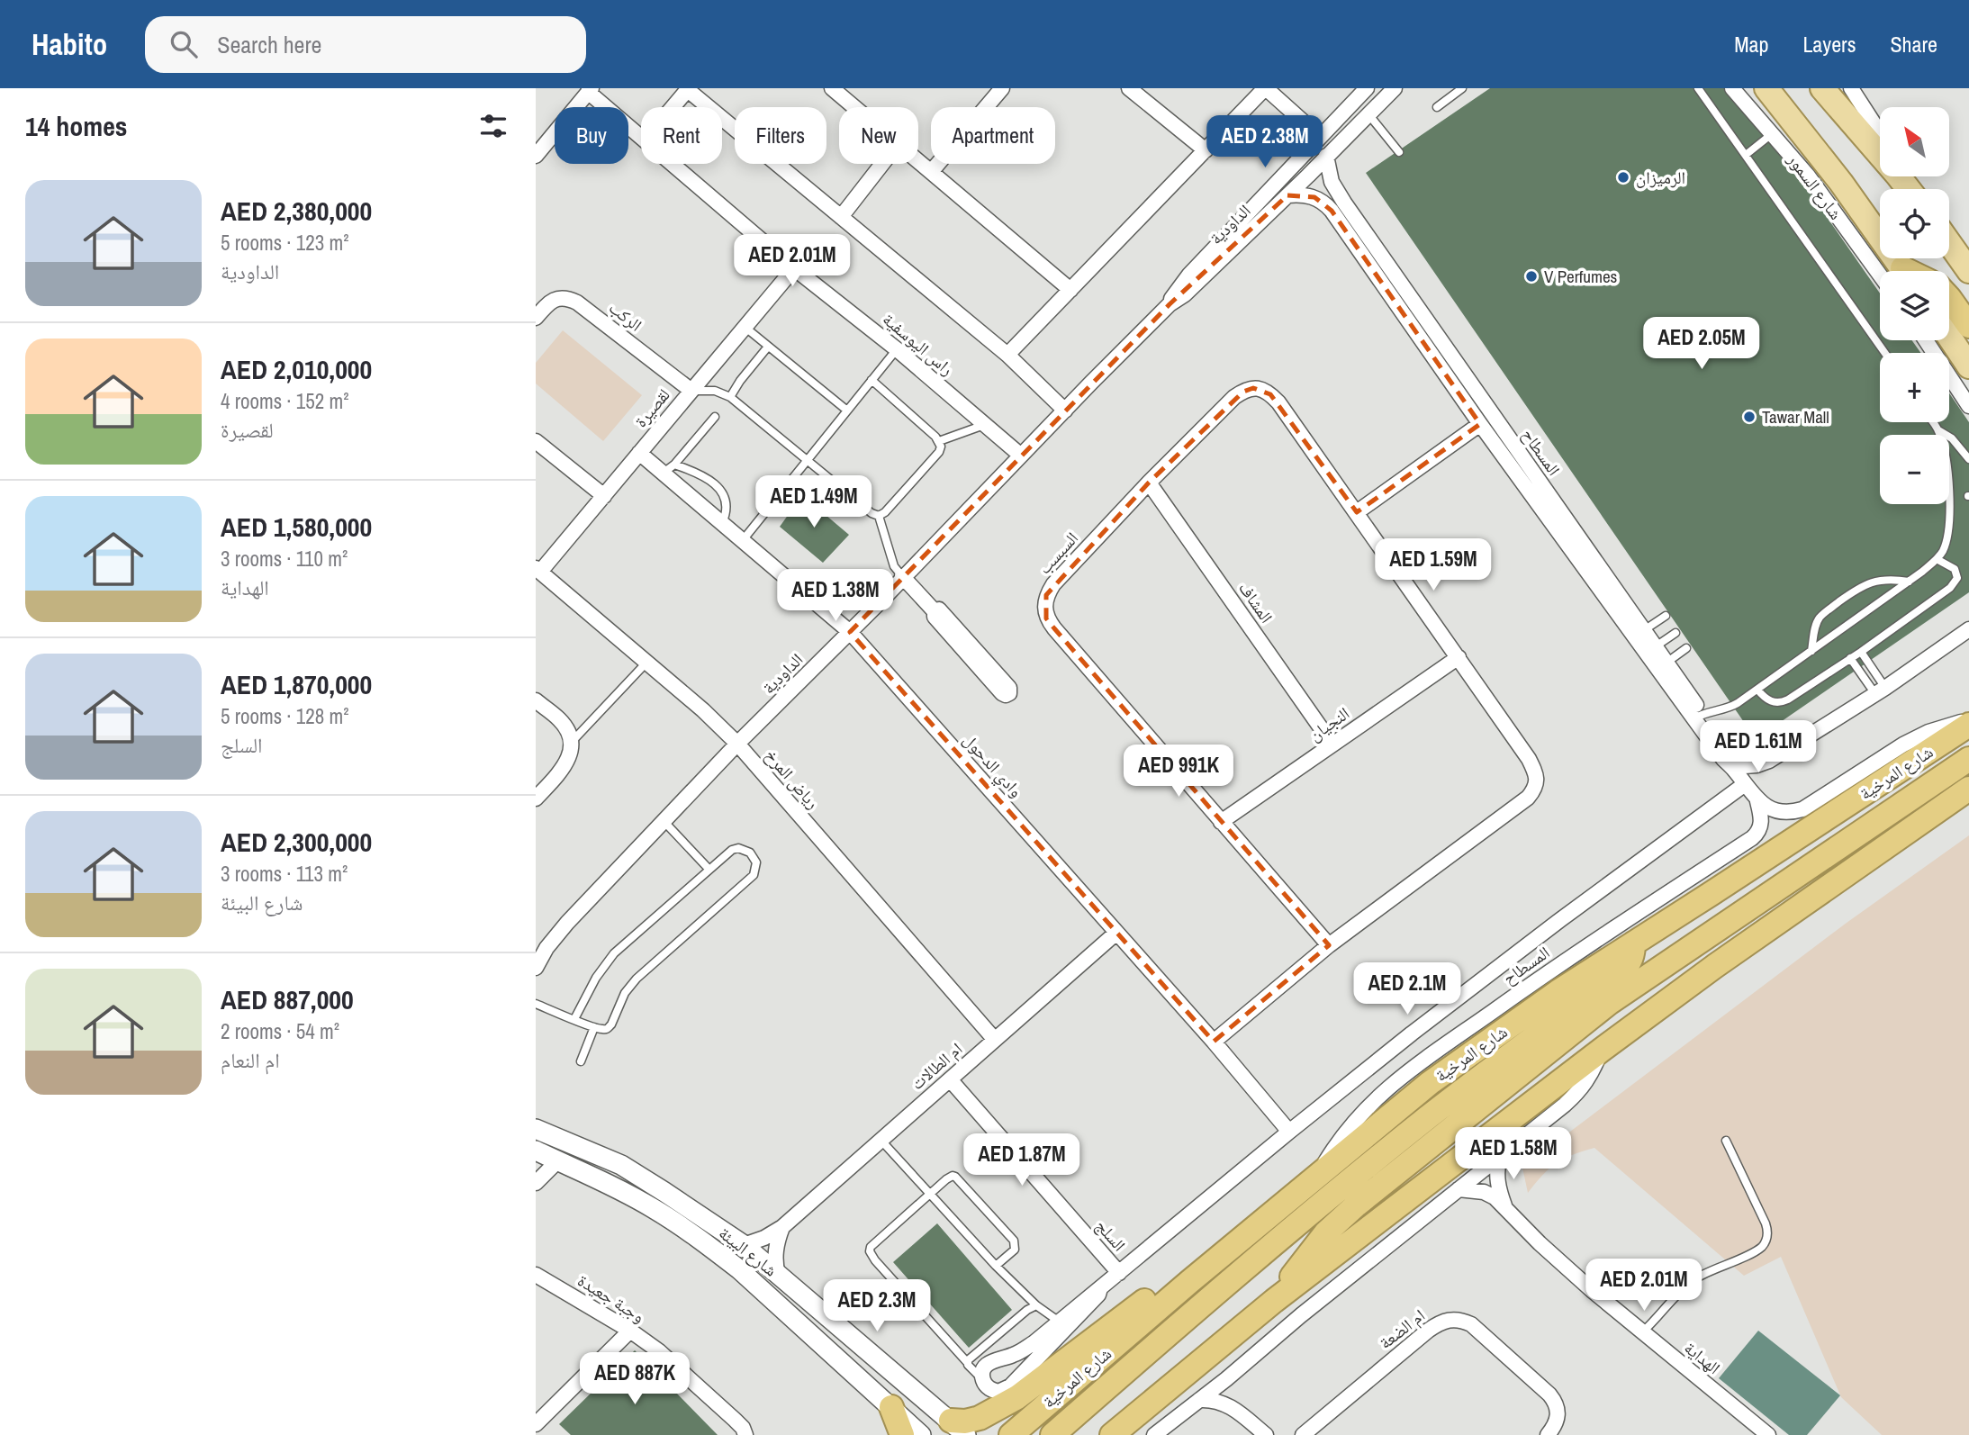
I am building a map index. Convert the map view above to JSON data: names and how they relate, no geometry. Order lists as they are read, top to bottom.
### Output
{
  "streets": {
    "highway": ["شارع المرخية"],
    "main road": ["شارع السمور"],
    "street": [
      "الداودية",
      "الركب",
      "راس اليوسفية",
      "لقصيرة",
      "المسطاح",
      "السبسب",
      "المشاف",
      "النجيان",
      "وادي الدحول",
      "رياض المرخ",
      "ام الطالات",
      "السلج",
      "شارع البيئة",
      "وجبة جعيدة",
      "ام الضعة",
      "الهداية"
    ]
  },
  "crossings": [
    ["الداودية", "راس اليوسفية"],
    ["الداودية", "المسطاح"],
    ["الداودية", "وادي الدحول"],
    ["الداودية", "رياض المرخ"],
    ["الركب", "لقصيرة"],
    ["راس اليوسفية", "لقصيرة"],
    ["لقصيرة", "وادي الدحول"],
    ["لقصيرة", "رياض المرخ"],
    ["المسطاح", "شارع المرخية"],
    ["السبسب", "المشاف"],
    ["السبسب", "النجيان"],
    ["السبسب", "وادي الدحول"],
    ["المشاف", "النجيان"],
    ["وادي الدحول", "ام الطالات"],
    ["رياض المرخ", "ام الطالات"],
    ["ام الطالات", "السلج"],
    ["ام الطالات", "شارع البيئة"]
  ],
  "places": ["الرميزان", "V Perfumes", "Tawar Mall"],
  "north": "top left",
  "page": {
    "header": "Habito",
    "search": "Search here",
    "nav": ["Map", "Layers", "Share"],
    "heading": "14 homes",
    "map_buttons": ["+", "−"],
    "chip": [
      "Buy",
      "Rent",
      "Filters",
      "New",
      "Apartment"
    ],
    "price": [
      "AED 2.38M",
      "AED 2.01M",
      "AED 2.05M",
      "AED 1.49M",
      "AED 1.59M",
      "AED 1.38M",
      "AED 1.61M",
      "AED 991K",
      "AED 2.1M",
      "AED 1.58M",
      "AED 1.87M",
      "AED 2.01M",
      "AED 2.3M",
      "AED 887K"
    ],
    "list": [
      {
        "name": "AED 2,380,000",
        "note": "5 rooms · 123 m² · الداودية"
      },
      {
        "name": "AED 2,010,000",
        "note": "4 rooms · 152 m² · لقصيرة"
      },
      {
        "name": "AED 1,580,000",
        "note": "3 rooms · 110 m² · الهداية"
      },
      {
        "name": "AED 1,870,000",
        "note": "5 rooms · 128 m² · السلج"
      },
      {
        "name": "AED 2,300,000",
        "note": "3 rooms · 113 m² · شارع البيئة"
      },
      {
        "name": "AED 887,000",
        "note": "2 rooms · 54 m² · ام النعام"
      }
    ]
  }
}
